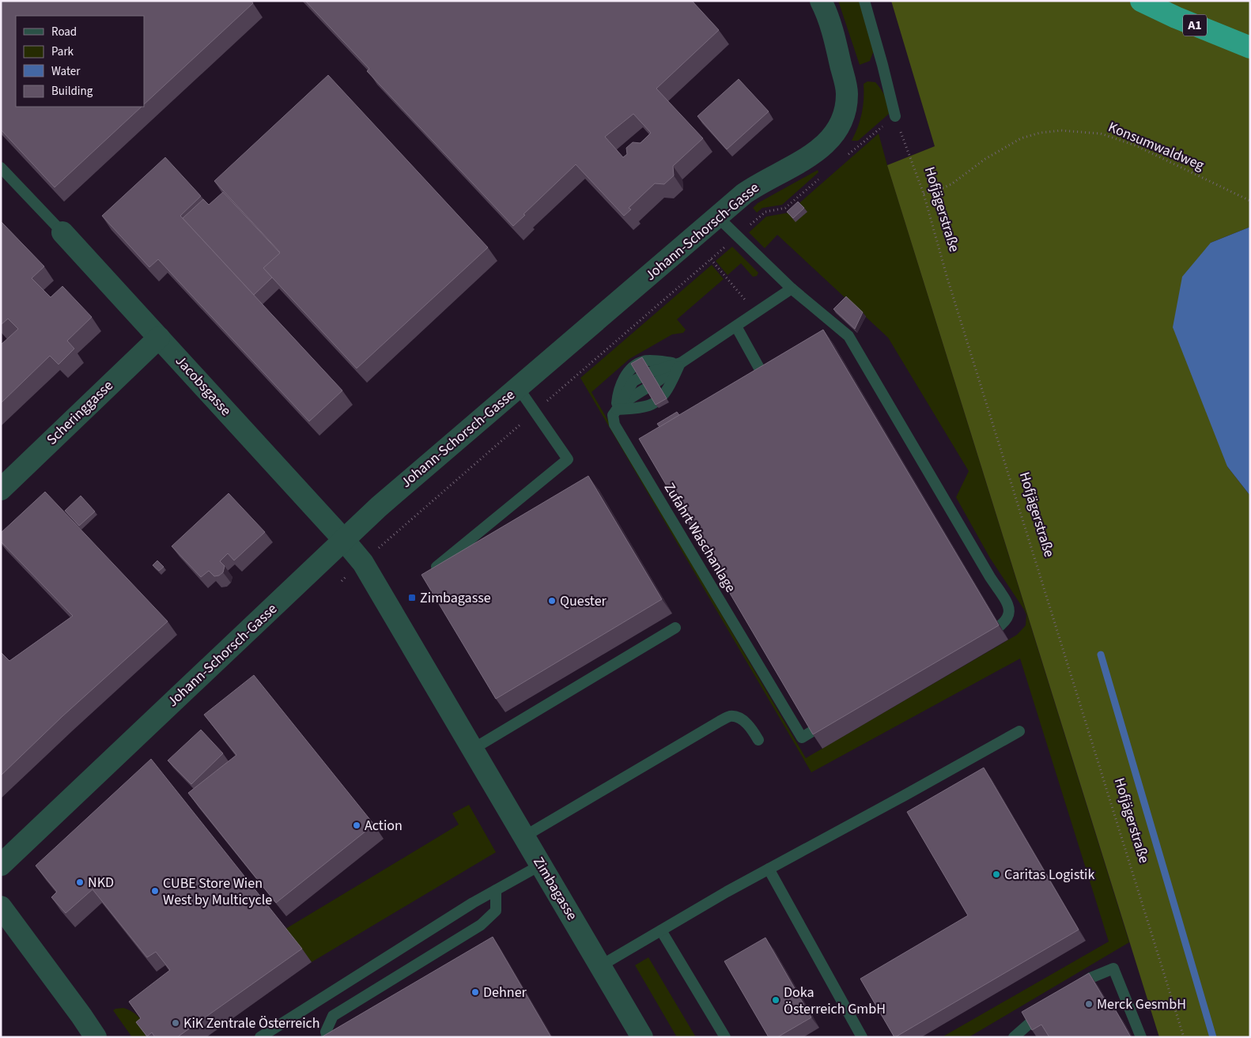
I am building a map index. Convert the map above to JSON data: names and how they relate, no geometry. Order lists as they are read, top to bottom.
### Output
{
  "streets": {
    "highway": ["A1"],
    "street": [
      "Johann-Schorsch-Gasse",
      "Jacobsgasse",
      "Scheringgasse",
      "Zimbagasse"
    ],
    "lane": ["Zufahrt Waschanlage"],
    "path": ["Konsumwaldweg", "Hofjägerstraße"]
  },
  "crossings": [
    ["Konsumwaldweg", "Hofjägerstraße"],
    ["Johann-Schorsch-Gasse", "Jacobsgasse"],
    ["Johann-Schorsch-Gasse", "Zimbagasse"],
    ["Jacobsgasse", "Scheringgasse"],
    ["Jacobsgasse", "Zimbagasse"]
  ],
  "places": {
    "transit": ["Zimbagasse"],
    "other": [
      "Quester",
      "Action",
      "Caritas Logistik",
      "NKD",
      "CUBE Store Wien West by Multicycle",
      "Dehner",
      "Doka Österreich GmbH",
      "Merck GesmbH",
      "KiK Zentrale Österreich"
    ]
  },
  "legend": [
    "Road",
    "Park",
    "Water",
    "Building"
  ]
}
